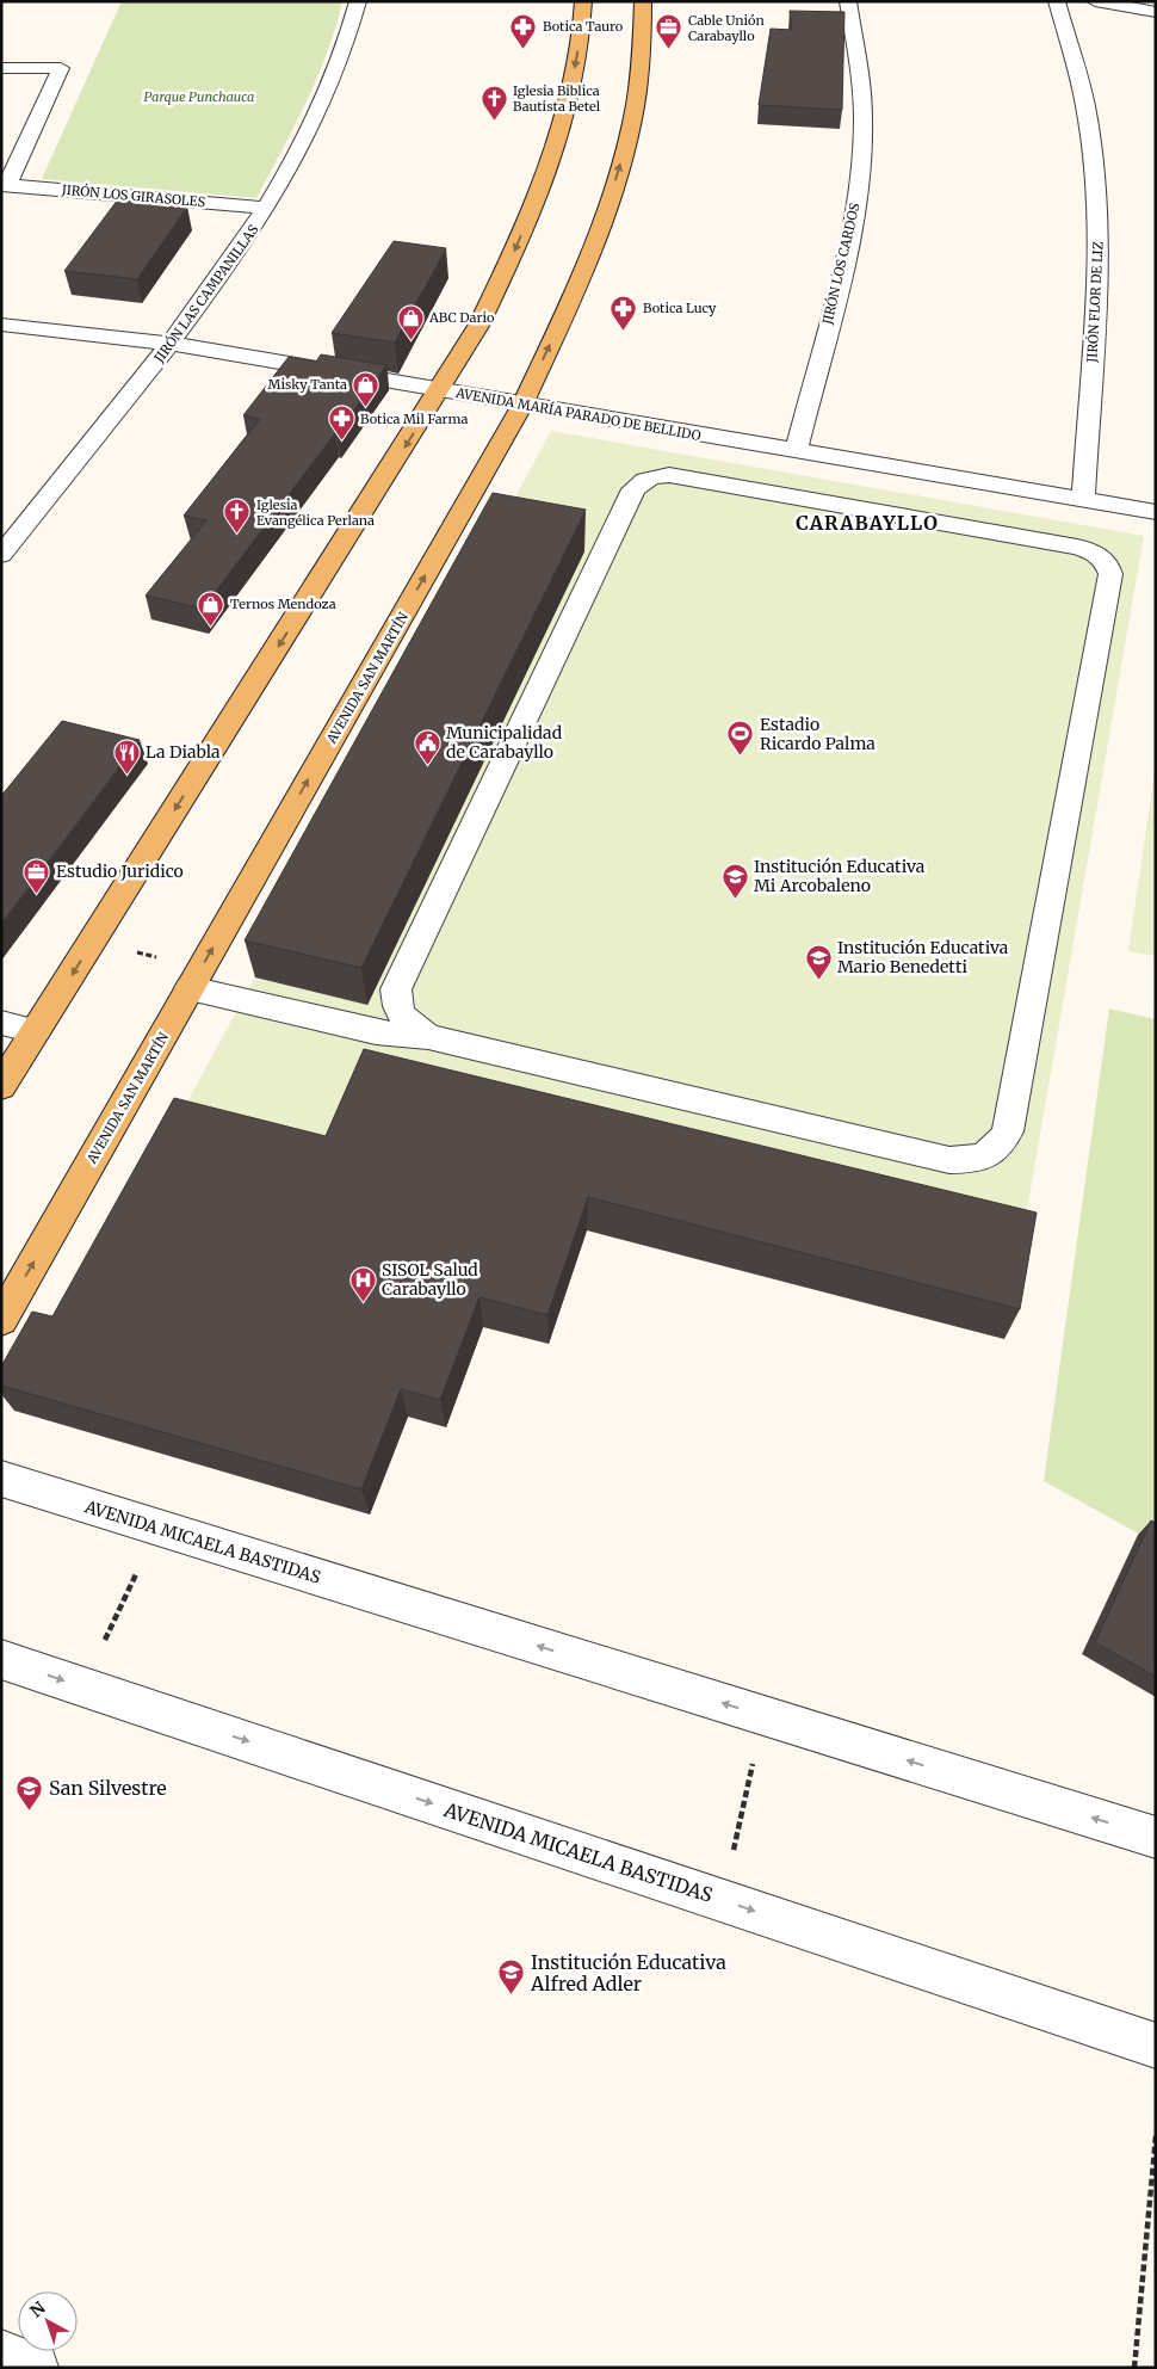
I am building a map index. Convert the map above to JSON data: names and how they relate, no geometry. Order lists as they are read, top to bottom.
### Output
{
  "streets": {
    "main road": ["AVENIDA SAN MARTÍN"],
    "street": [
      "JIRÓN LOS GIRASOLES",
      "JIRÓN LOS CARDOS",
      "JIRÓN LAS CAMPANILLAS",
      "JIRÓN FLOR DE LIZ",
      "AVENIDA MARÍA PARADO DE BELLIDO",
      "AVENIDA MICAELA BASTIDAS"
    ]
  },
  "crossings": [
    ["JIRÓN LOS GIRASOLES", "JIRÓN LAS CAMPANILLAS"],
    ["JIRÓN LOS CARDOS", "AVENIDA MARÍA PARADO DE BELLIDO"],
    ["JIRÓN LAS CAMPANILLAS", "AVENIDA MARÍA PARADO DE BELLIDO"],
    ["JIRÓN FLOR DE LIZ", "AVENIDA MARÍA PARADO DE BELLIDO"],
    ["AVENIDA MARÍA PARADO DE BELLIDO", "AVENIDA SAN MARTÍN"]
  ],
  "districts": ["CARABAYLLO"],
  "parks": ["Parque Punchauca"],
  "places": {
    "pharmacy": ["Botica Tauro", "Botica Lucy", "Botica Mil Farma"],
    "office": ["Cable Unión Carabayllo", "Estudio Juridico"],
    "church": ["Iglesia Biblica Bautista Betel", "Iglesia Evangélica Perlana"],
    "shop": ["ABC Dario", "Misky Tanta", "Ternos Mendoza"],
    "sports": ["Estadio Ricardo Palma"],
    "public building": ["Municipalidad de Carabayllo"],
    "restaurant": ["La Diabla"],
    "school or university": [
      "Institución Educativa Mi Arcobaleno",
      "Institución Educativa Mario Benedetti",
      "San Silvestre",
      "Institución Educativa Alfred Adler"
    ],
    "hospital": ["SISOL Salud Carabayllo"]
  },
  "north": "top left"
}
